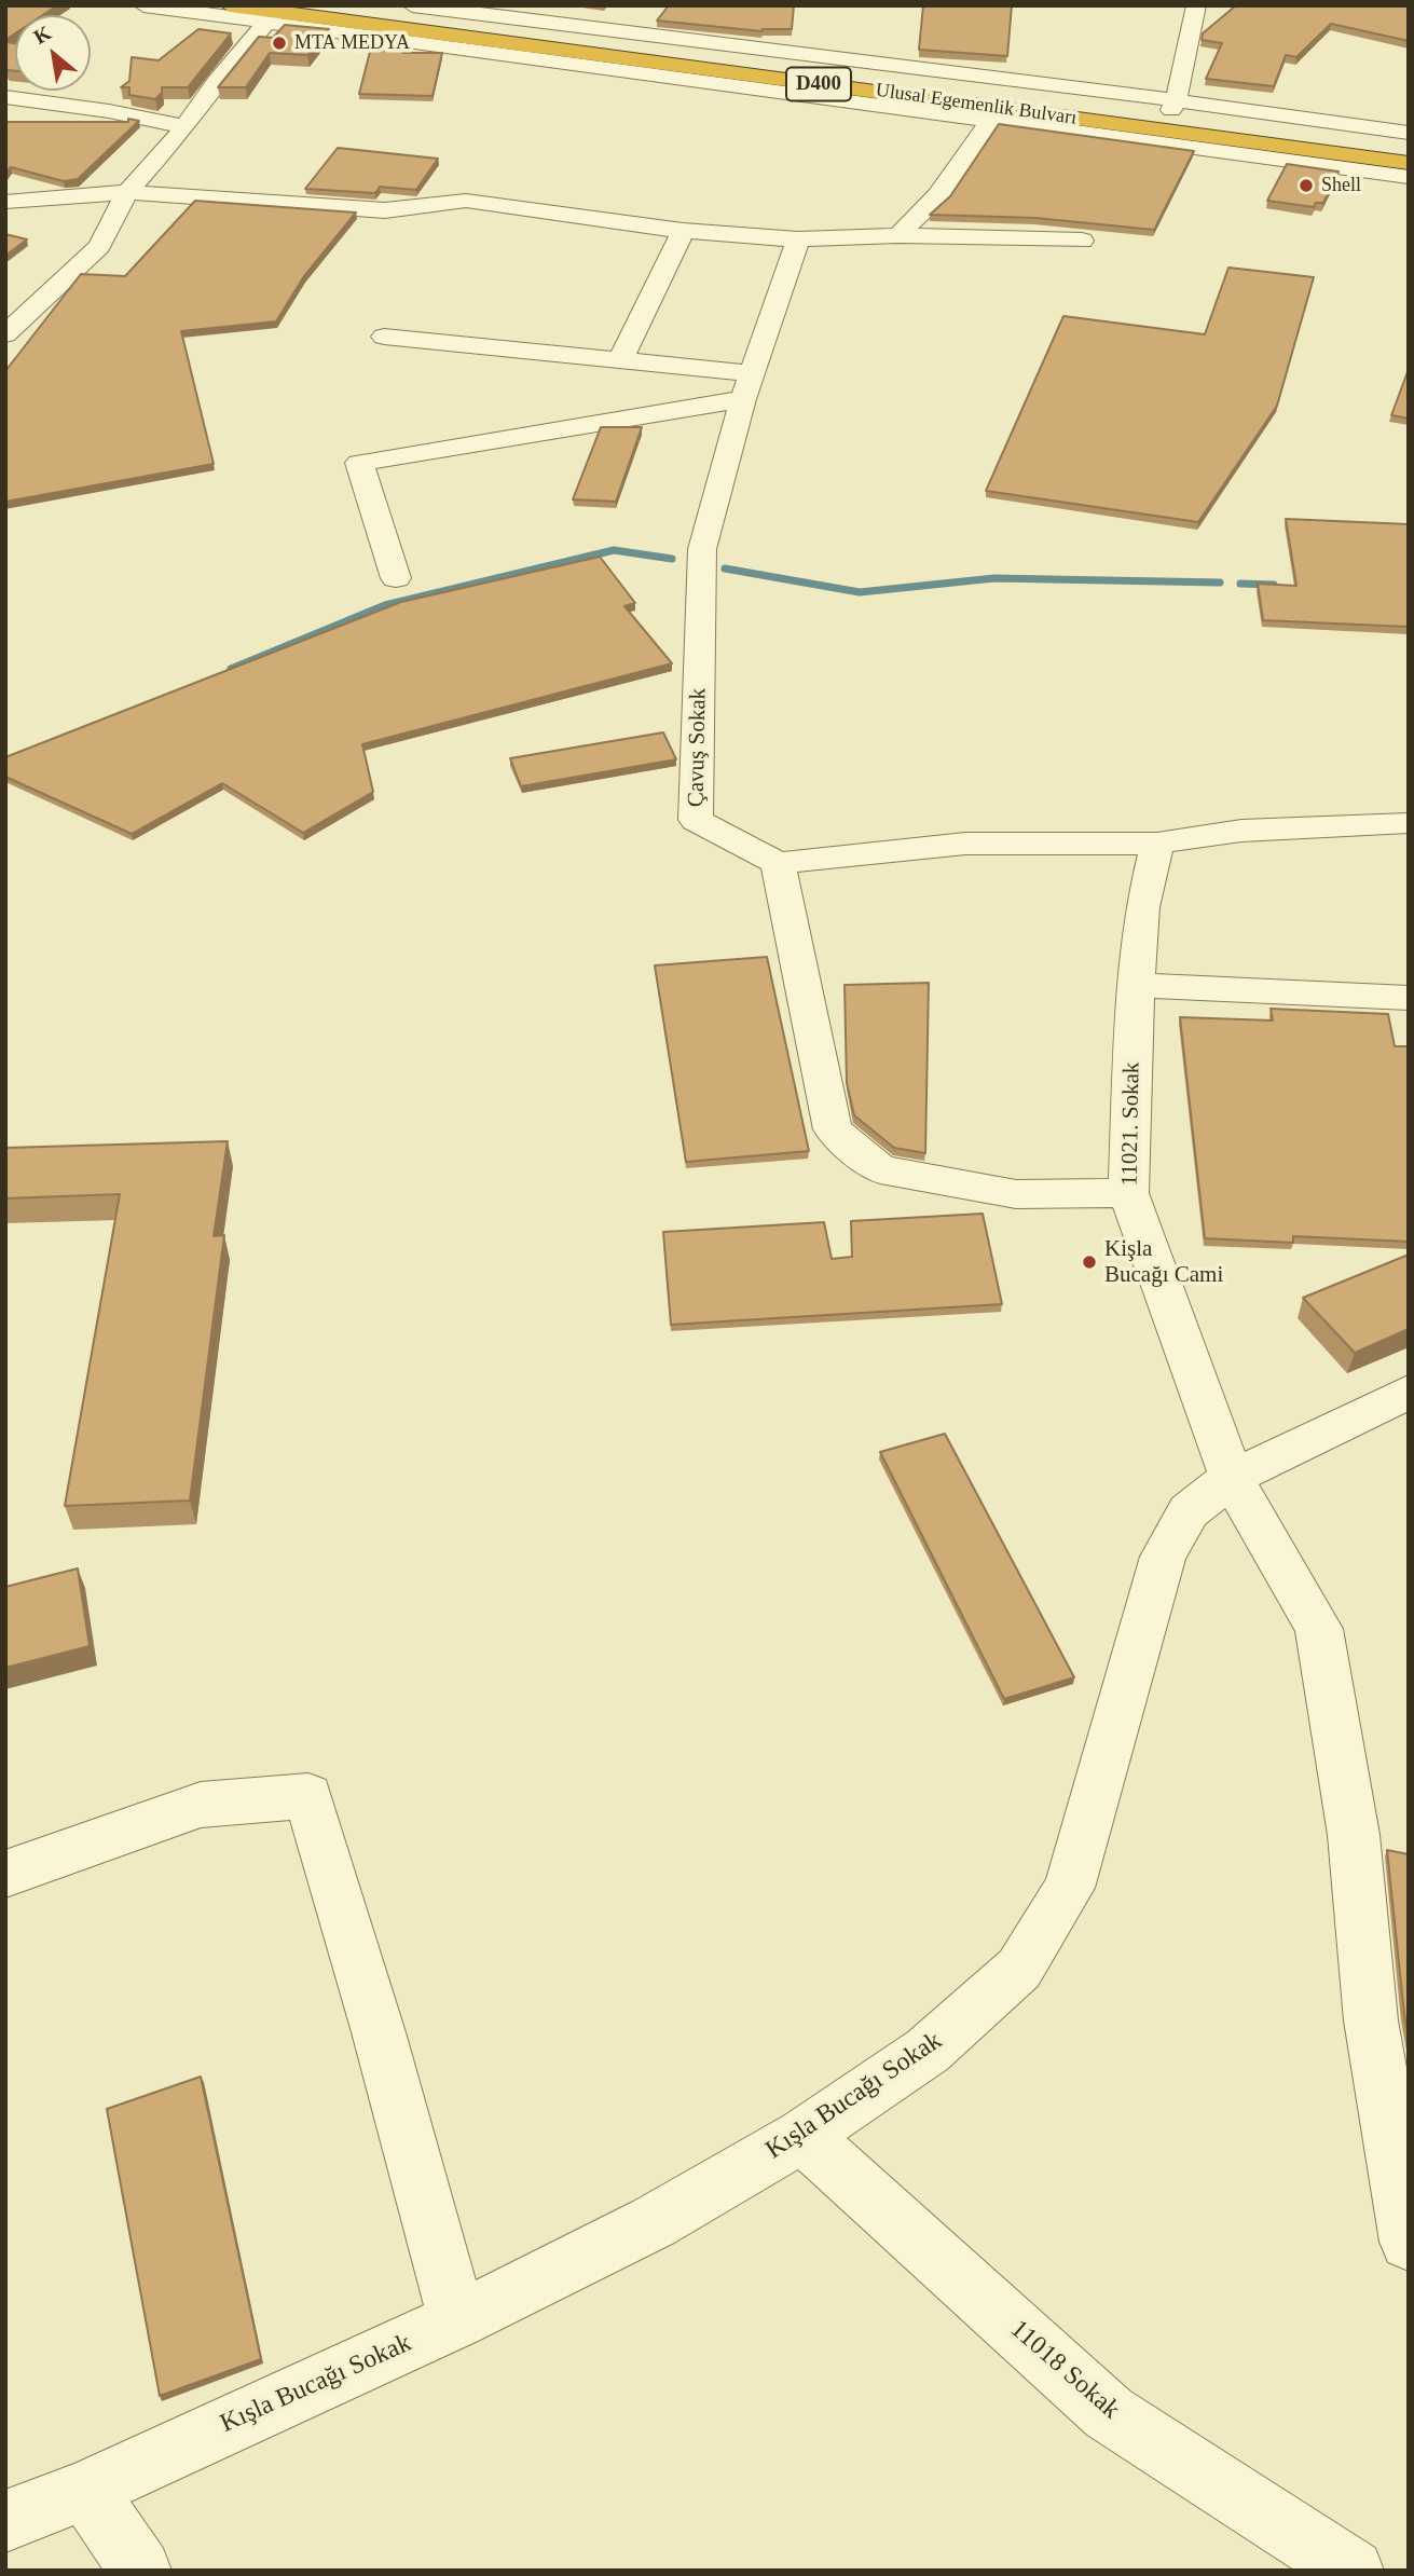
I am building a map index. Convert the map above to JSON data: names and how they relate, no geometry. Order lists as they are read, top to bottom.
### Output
{
  "streets": {
    "highway": ["D400", "Ulusal Egemenlik Bulvarı"],
    "street": [
      "Çavuş Sokak",
      "11021. Sokak",
      "Kışla Bucağı Sokak",
      "11018 Sokak"
    ]
  },
  "crossings": [
    ["11021. Sokak", "Kışla Bucağı Sokak"],
    ["Kışla Bucağı Sokak", "11018 Sokak"]
  ],
  "places": ["MTA MEDYA", "Shell", "Kişla Bucağı Cami"],
  "north": "top left"
}
